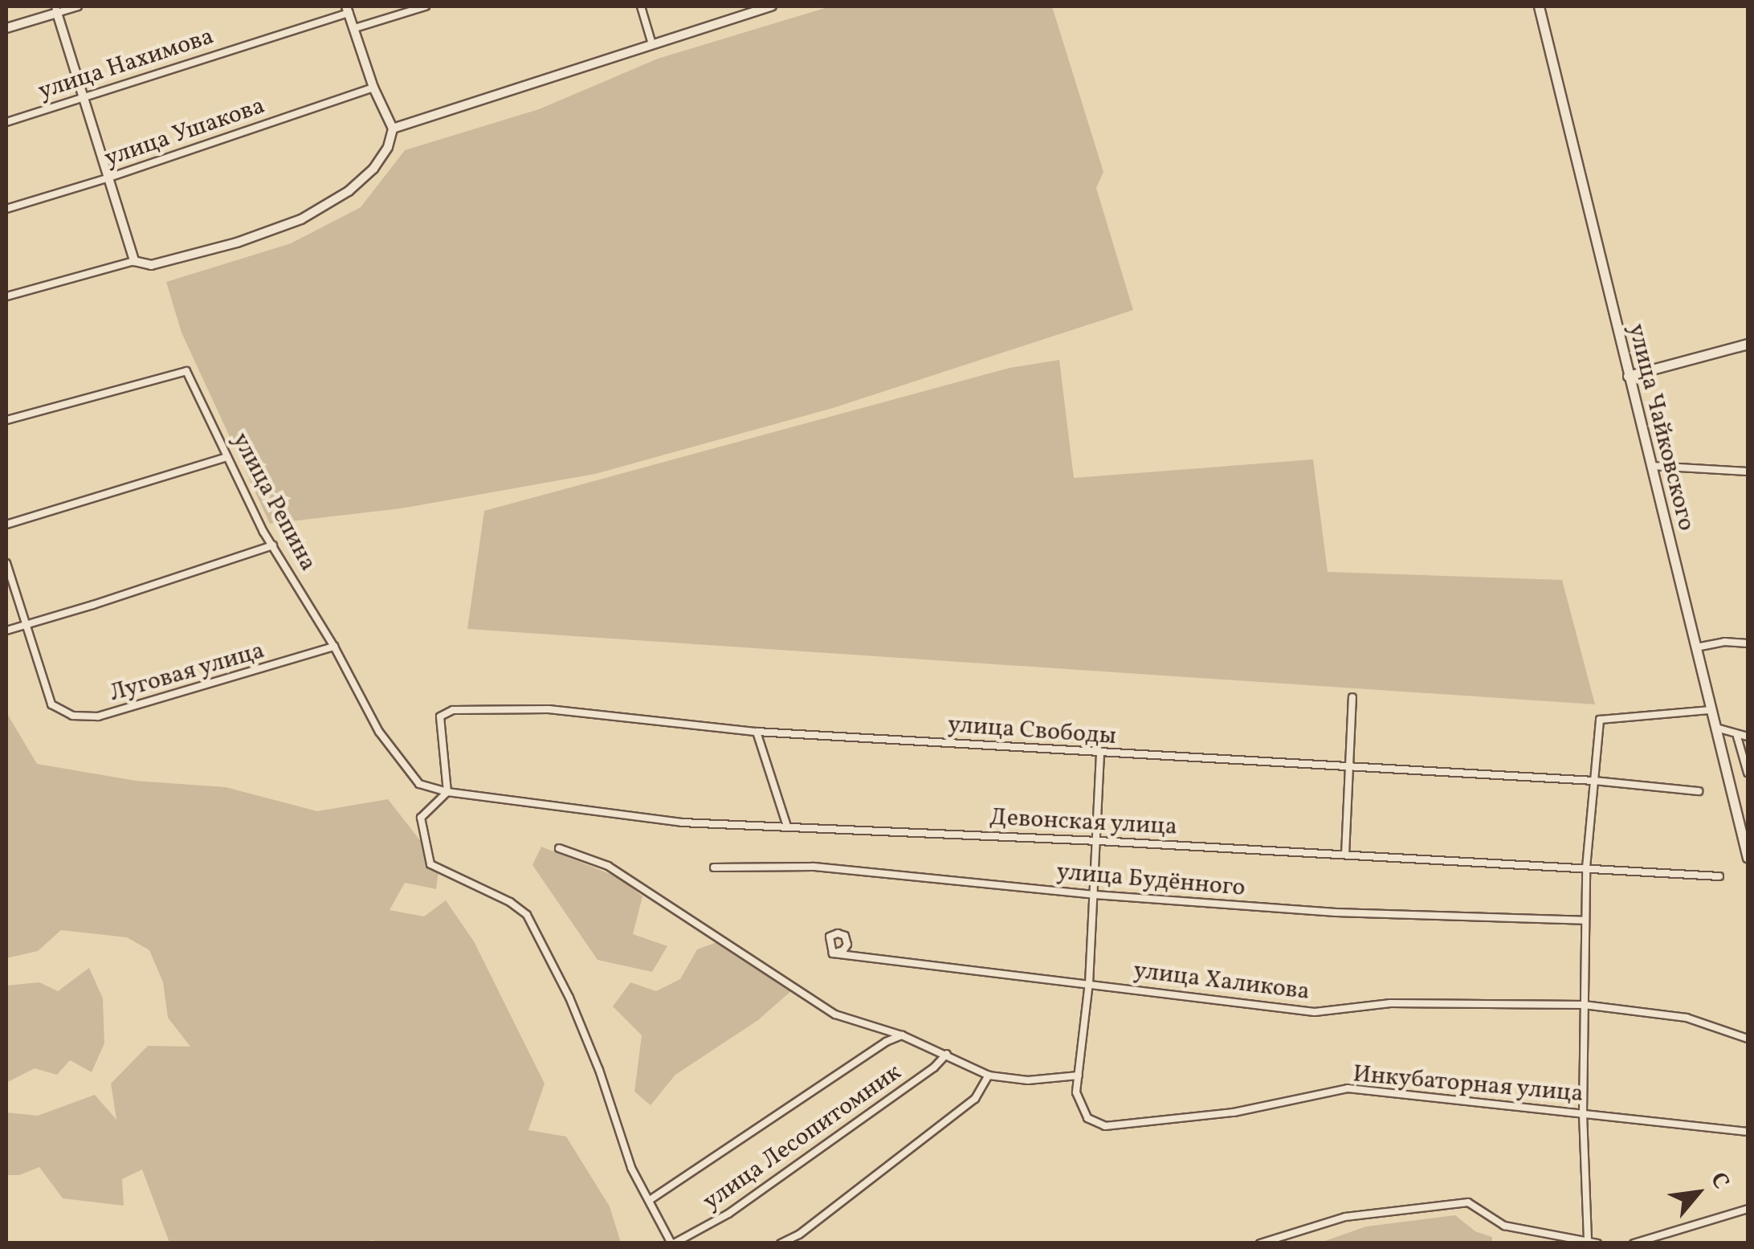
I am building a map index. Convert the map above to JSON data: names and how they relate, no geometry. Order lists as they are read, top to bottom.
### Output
{
  "streets": {
    "main road": ["улица Чайковского"],
    "street": [
      "улица Нахимова",
      "улица Ушакова",
      "улица Репина",
      "Луговая улица",
      "улица Свободы",
      "Девонская улица",
      "улица Будённого",
      "улица Халикова",
      "Инкубаторная улица",
      "улица Лесопитомник"
    ]
  },
  "crossings": [
    ["улица Репина", "Луговая улица"],
    ["улица Репина", "улица Свободы"],
    ["улица Репина", "Девонская улица"],
    ["улица Свободы", "Девонская улица"],
    ["улица Свободы", "Инкубаторная улица"],
    ["Девонская улица", "Инкубаторная улица"],
    ["улица Будённого", "Инкубаторная улица"],
    ["улица Халикова", "Инкубаторная улица"]
  ],
  "north": "top right"
}
